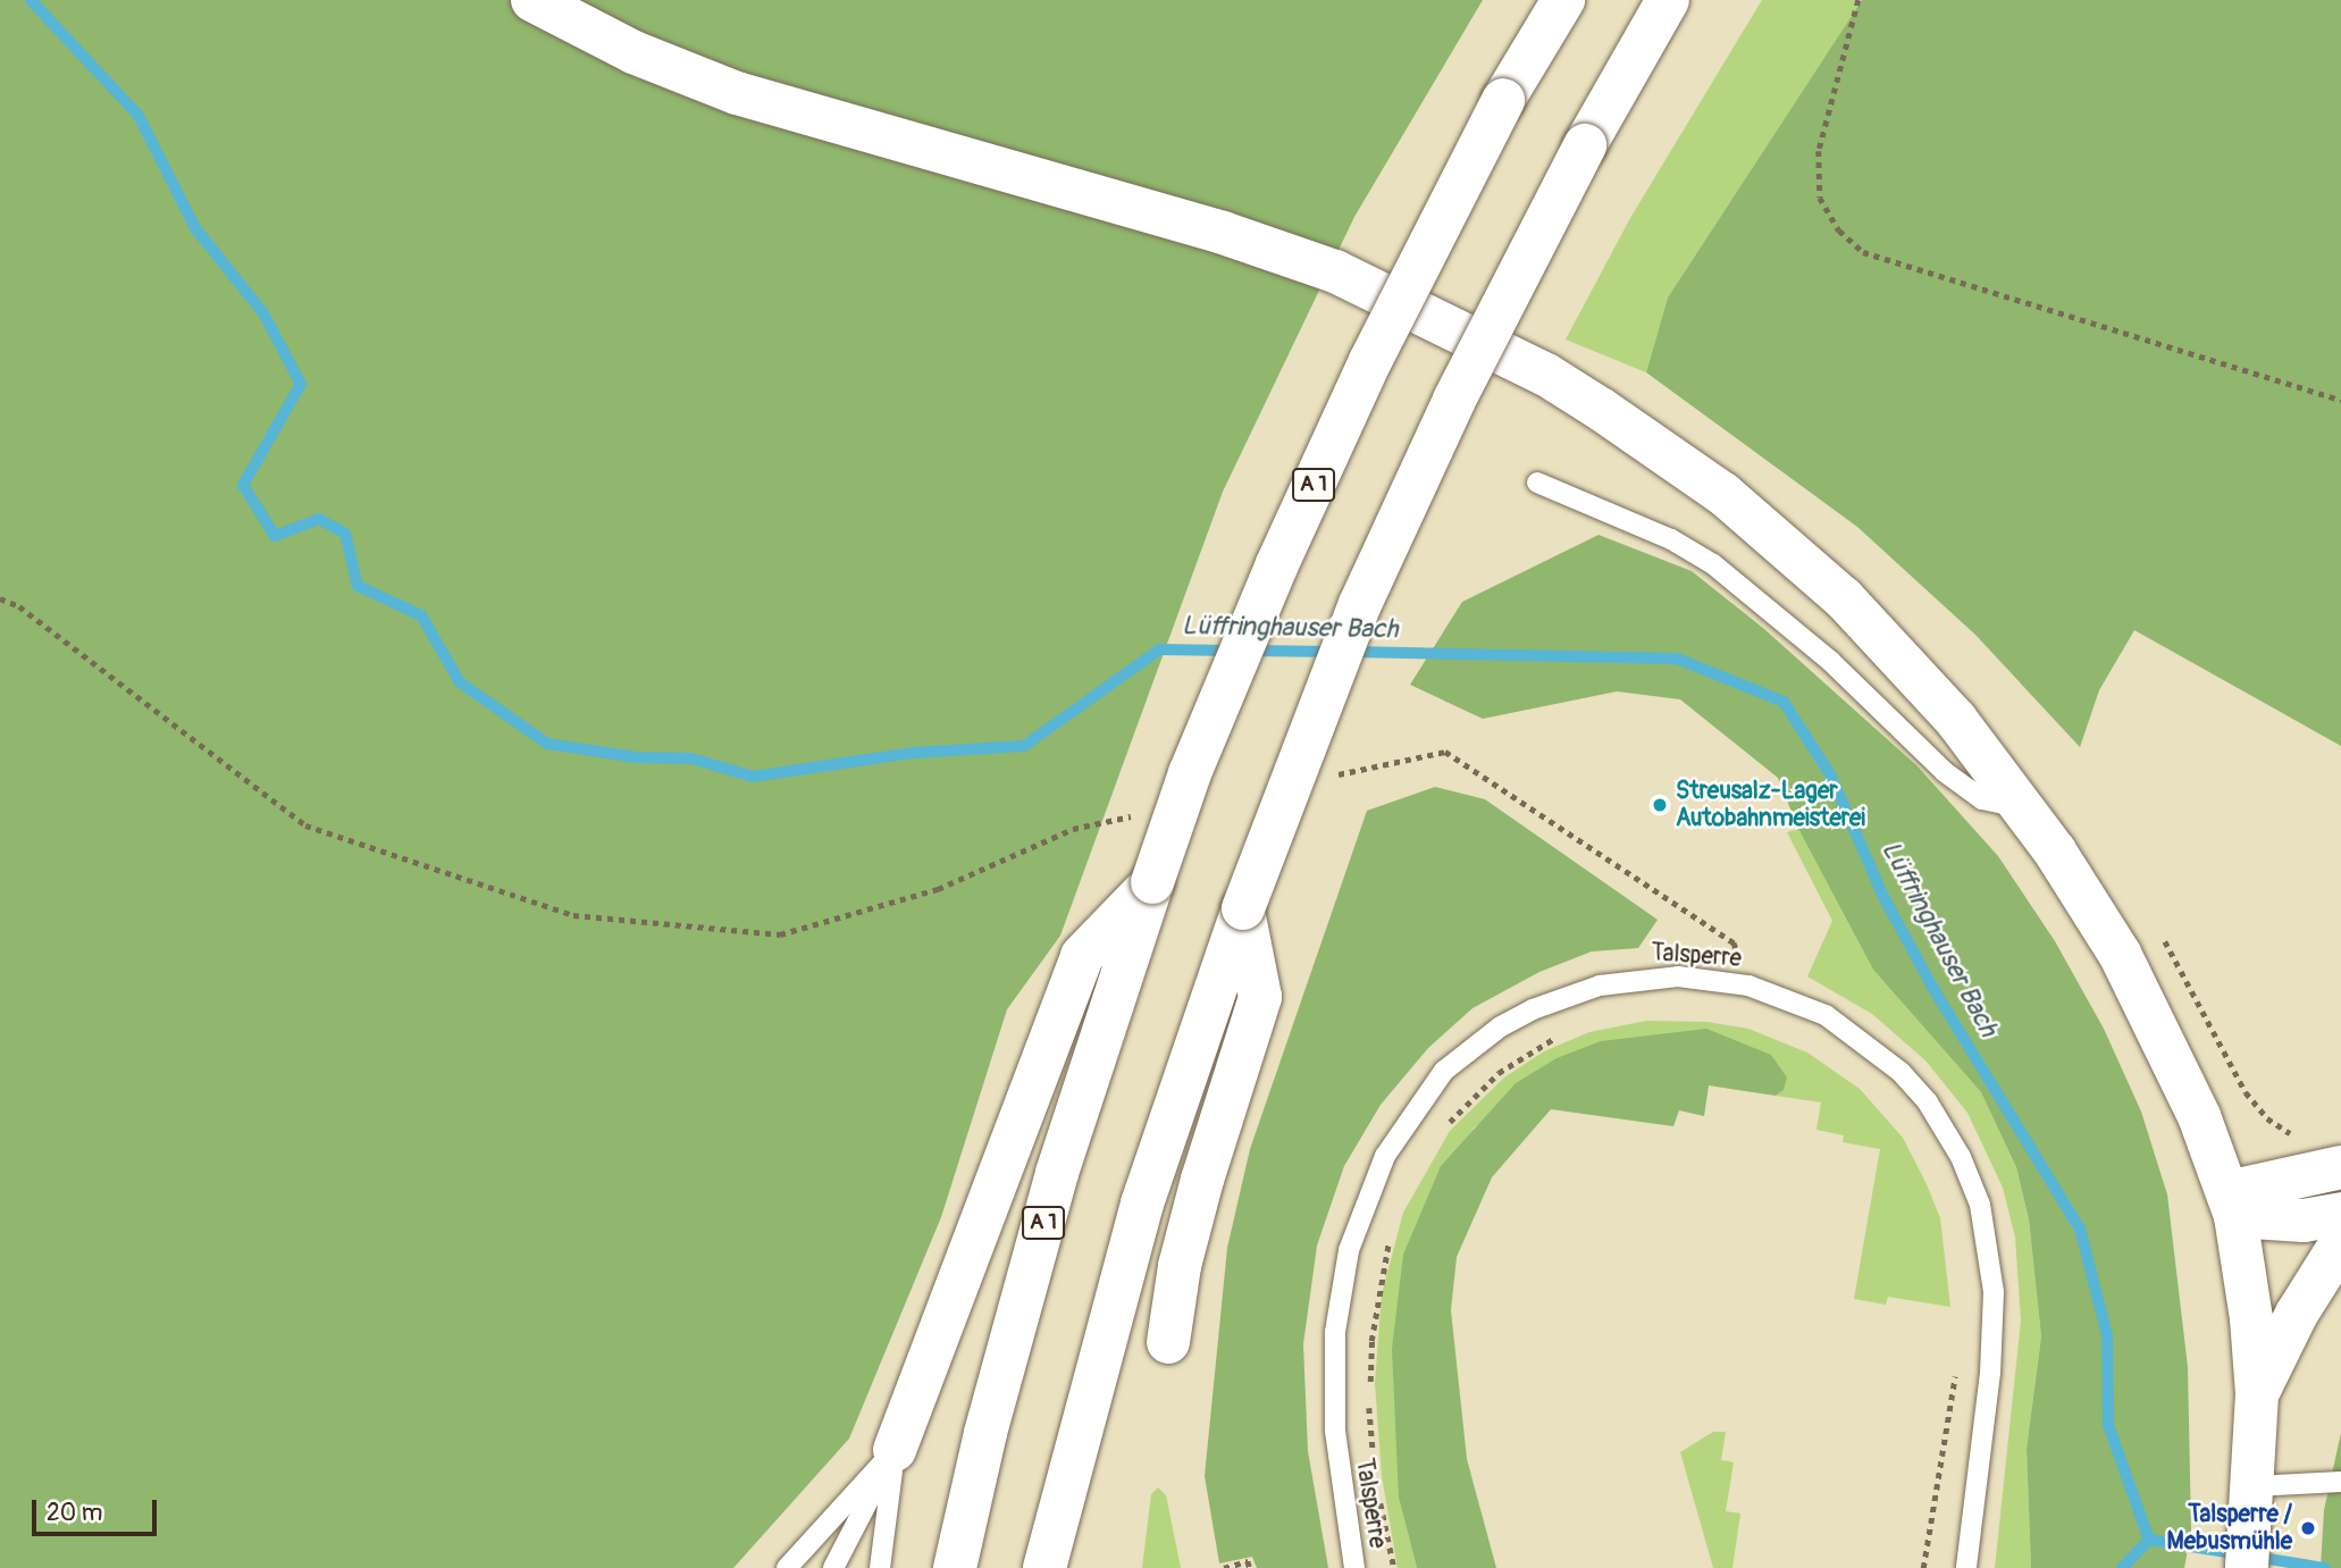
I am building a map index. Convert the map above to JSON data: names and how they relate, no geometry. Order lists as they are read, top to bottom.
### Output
{
  "streets": {
    "main road": ["A 1"],
    "lane": ["Talsperre"]
  },
  "water": ["Lüffringhauser Bach"],
  "places": ["Streusalz-Lager Autobahnmeisterei", "Talsperre / Mebusmühle"],
  "scale_bar": "20 m"
}
